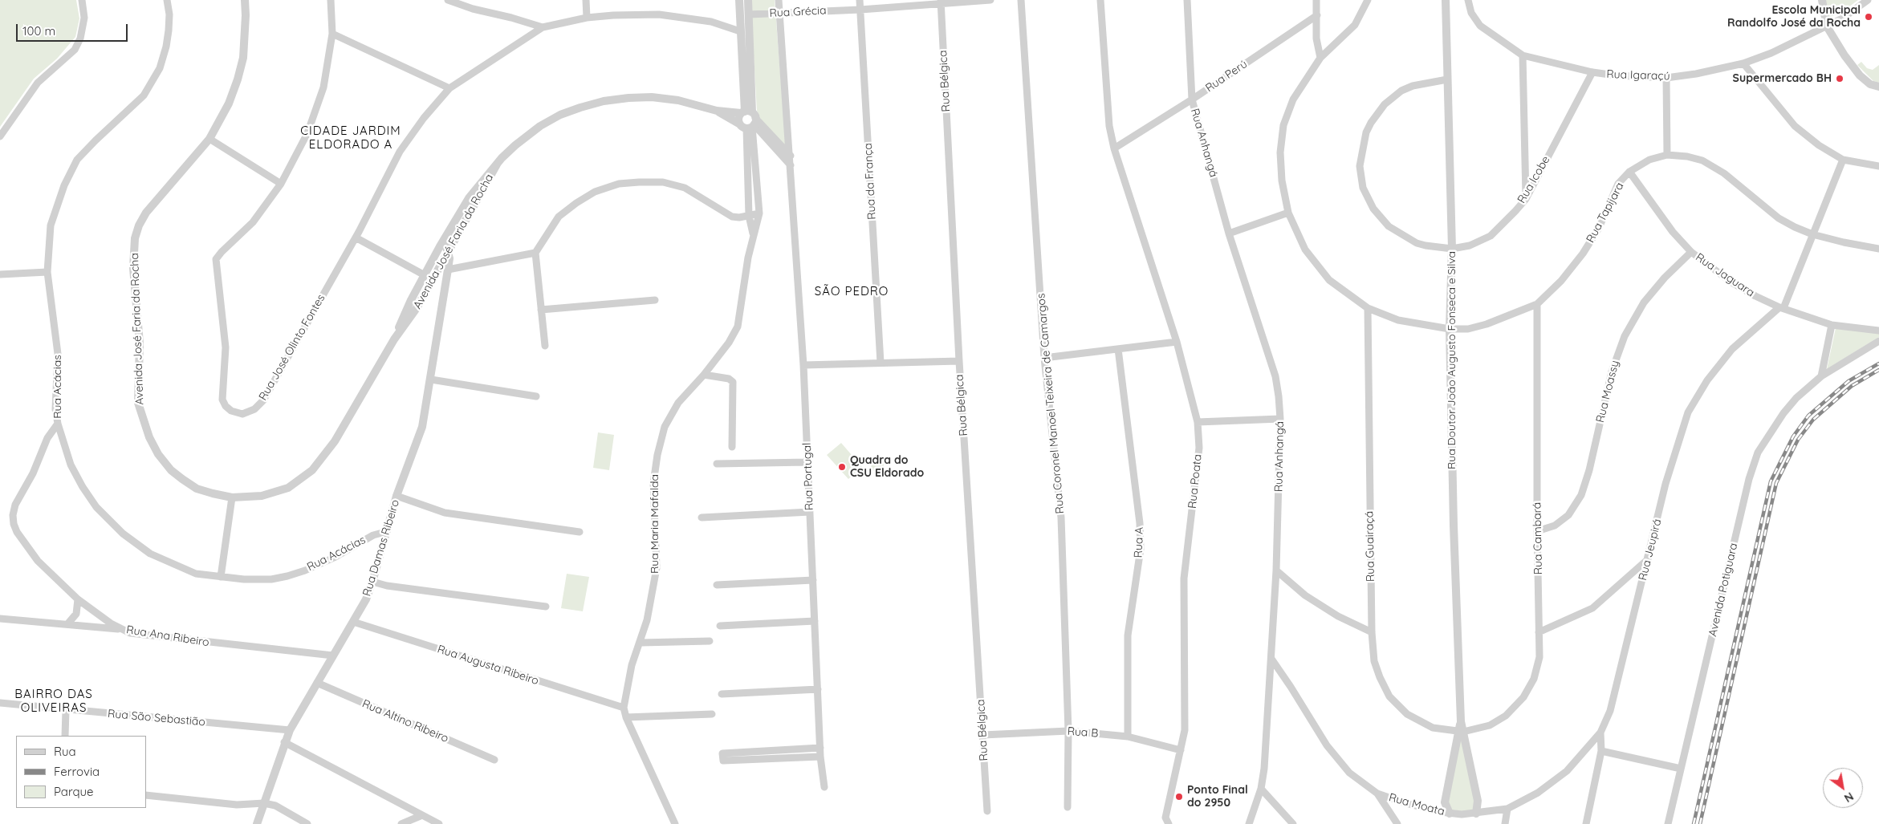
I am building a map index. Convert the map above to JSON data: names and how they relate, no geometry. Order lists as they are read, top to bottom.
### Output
{
  "streets": {
    "street": [
      "Rua Grécia",
      "Rua Igaraçú",
      "Rua Perú",
      "Rua Bélgica",
      "Rua Anhangá",
      "Rua Icobe",
      "Rua da França",
      "Rua Tapijara",
      "Avenida José Faria da Rocha",
      "Rua Jaguara",
      "Rua José Olinto Fontes",
      "Rua Doutor João Augusto Fonseca e Silva",
      "Rua Acácias",
      "Rua Moassy",
      "Rua Coronel Manoel Teixeira de Camargos",
      "Rua Portugal",
      "Rua Poata",
      "Rua Maria Mafalda",
      "Rua Cambará",
      "Rua A",
      "Rua Guairaçá",
      "Rua Damas Ribeiro",
      "Rua Jeupirá",
      "Avenida Potiguara",
      "Rua Ana Ribeiro",
      "Rua Augusta Ribeiro",
      "Rua São Sebastião",
      "Rua Altino Ribeiro",
      "Rua B",
      "Rua Moata"
    ]
  },
  "crossings": [
    ["Rua Grécia", "Rua Bélgica"],
    ["Rua Grécia", "Rua da França"],
    ["Rua Grécia", "Rua Portugal"],
    ["Rua Igaraçú", "Rua Icobe"],
    ["Rua Perú", "Rua Anhangá"],
    ["Rua Perú", "Rua Poata"],
    ["Rua Bélgica", "Rua B"],
    ["Rua Anhangá", "Rua Moata"],
    ["Rua Icobe", "Rua Doutor João Augusto Fonseca e Silva"],
    ["Rua Tapijara", "Rua Jaguara"],
    ["Rua Tapijara", "Rua Doutor João Augusto Fonseca e Silva"],
    ["Rua Tapijara", "Rua Cambará"],
    ["Rua Tapijara", "Rua Guairaçá"],
    ["Rua Tapijara", "Rua Jeupirá"],
    ["Avenida José Faria da Rocha", "Rua Maria Mafalda"],
    ["Avenida José Faria da Rocha", "Rua Damas Ribeiro"],
    ["Rua Jaguara", "Rua Moassy"],
    ["Rua Jaguara", "Rua Jeupirá"],
    ["Rua Doutor João Augusto Fonseca e Silva", "Rua Cambará"],
    ["Rua Doutor João Augusto Fonseca e Silva", "Rua Guairaçá"],
    ["Rua Doutor João Augusto Fonseca e Silva", "Rua Moata"],
    ["Rua Acácias", "Rua Damas Ribeiro"],
    ["Rua Acácias", "Rua Ana Ribeiro"],
    ["Rua Moassy", "Rua Cambará"],
    ["Rua Coronel Manoel Teixeira de Camargos", "Rua B"],
    ["Rua Poata", "Rua B"],
    ["Rua Maria Mafalda", "Rua Augusta Ribeiro"],
    ["Rua Cambará", "Rua Guairaçá"],
    ["Rua A", "Rua B"],
    ["Rua Damas Ribeiro", "Rua Ana Ribeiro"],
    ["Rua Damas Ribeiro", "Rua Augusta Ribeiro"],
    ["Rua Damas Ribeiro", "Rua São Sebastião"],
    ["Rua Damas Ribeiro", "Rua Altino Ribeiro"],
    ["Rua Jeupirá", "Rua Moata"]
  ],
  "districts": ["CIDADE JARDIM ELDORADO A", "SÃO PEDRO", "BAIRRO DAS OLIVEIRAS"],
  "places": [
    "Escola Municipal Randolfo José da Rocha",
    "Supermercado BH",
    "Quadra do CSU Eldorado",
    "Ponto Final do 2950"
  ],
  "legend": ["Rua", "Ferrovia", "Parque"],
  "scale_bar": "100 m",
  "north": "bottom right"
}
